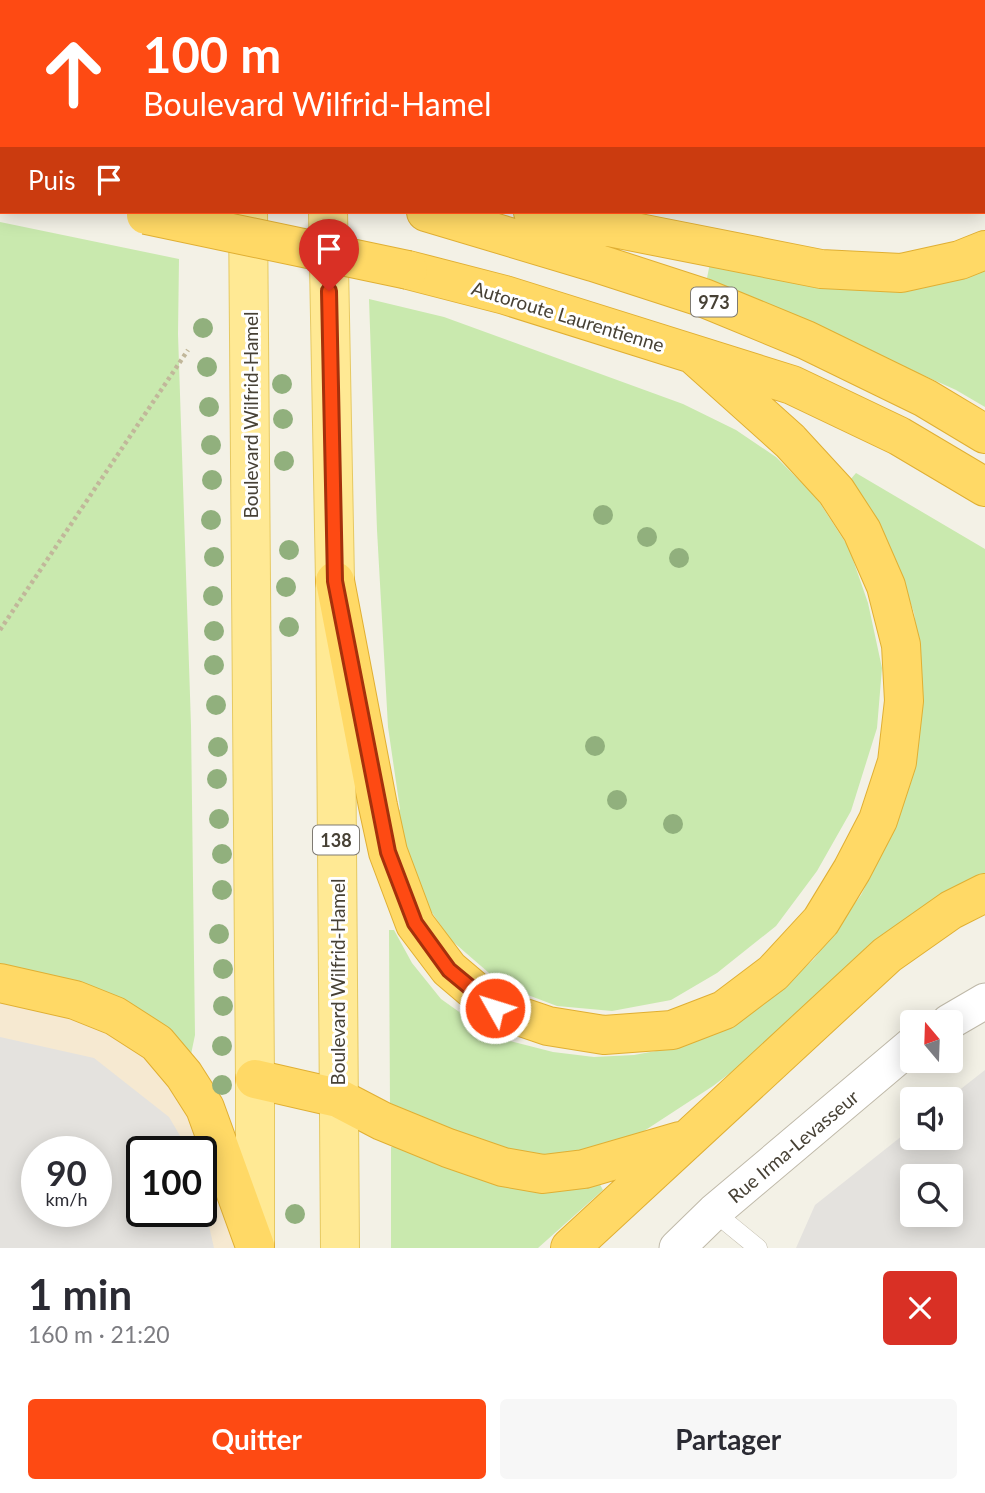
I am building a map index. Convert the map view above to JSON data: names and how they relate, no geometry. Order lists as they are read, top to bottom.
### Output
{
  "streets": {
    "highway": ["973", "Autoroute Laurentienne"],
    "main road": ["Boulevard Wilfrid-Hamel", "138"],
    "street": ["Rue Irma-Levasseur"]
  },
  "north": "top",
  "page": {
    "turn": ["100 m", "Boulevard Wilfrid-Hamel"],
    "then": "Puis",
    "speed": "90 km/h",
    "limit": "100",
    "heading": ["1 min", "160 m · 21:20"],
    "buttons": ["Quitter", "Partager"]
  }
}
